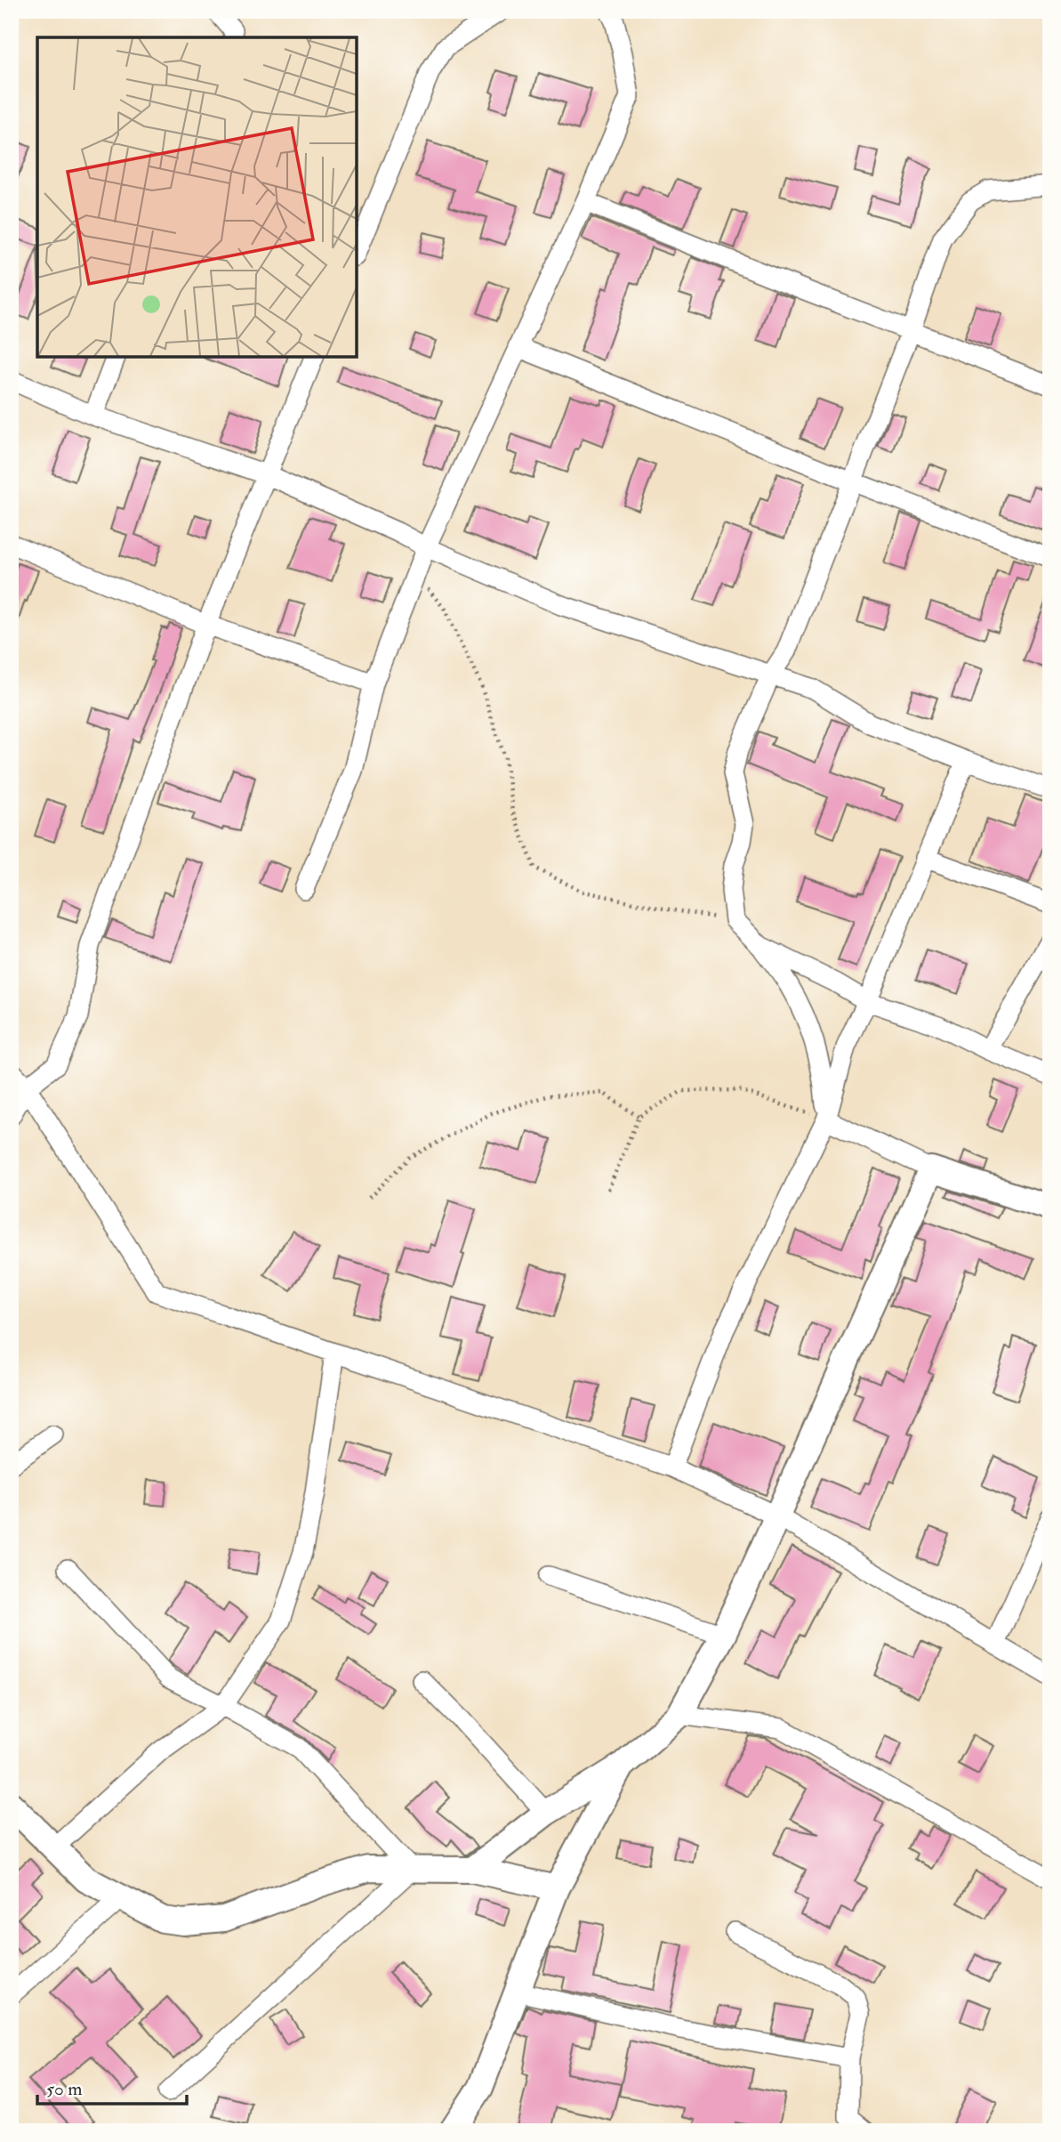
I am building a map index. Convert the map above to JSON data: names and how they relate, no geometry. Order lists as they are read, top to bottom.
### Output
{
  "scale_bar": "50 m"
}
